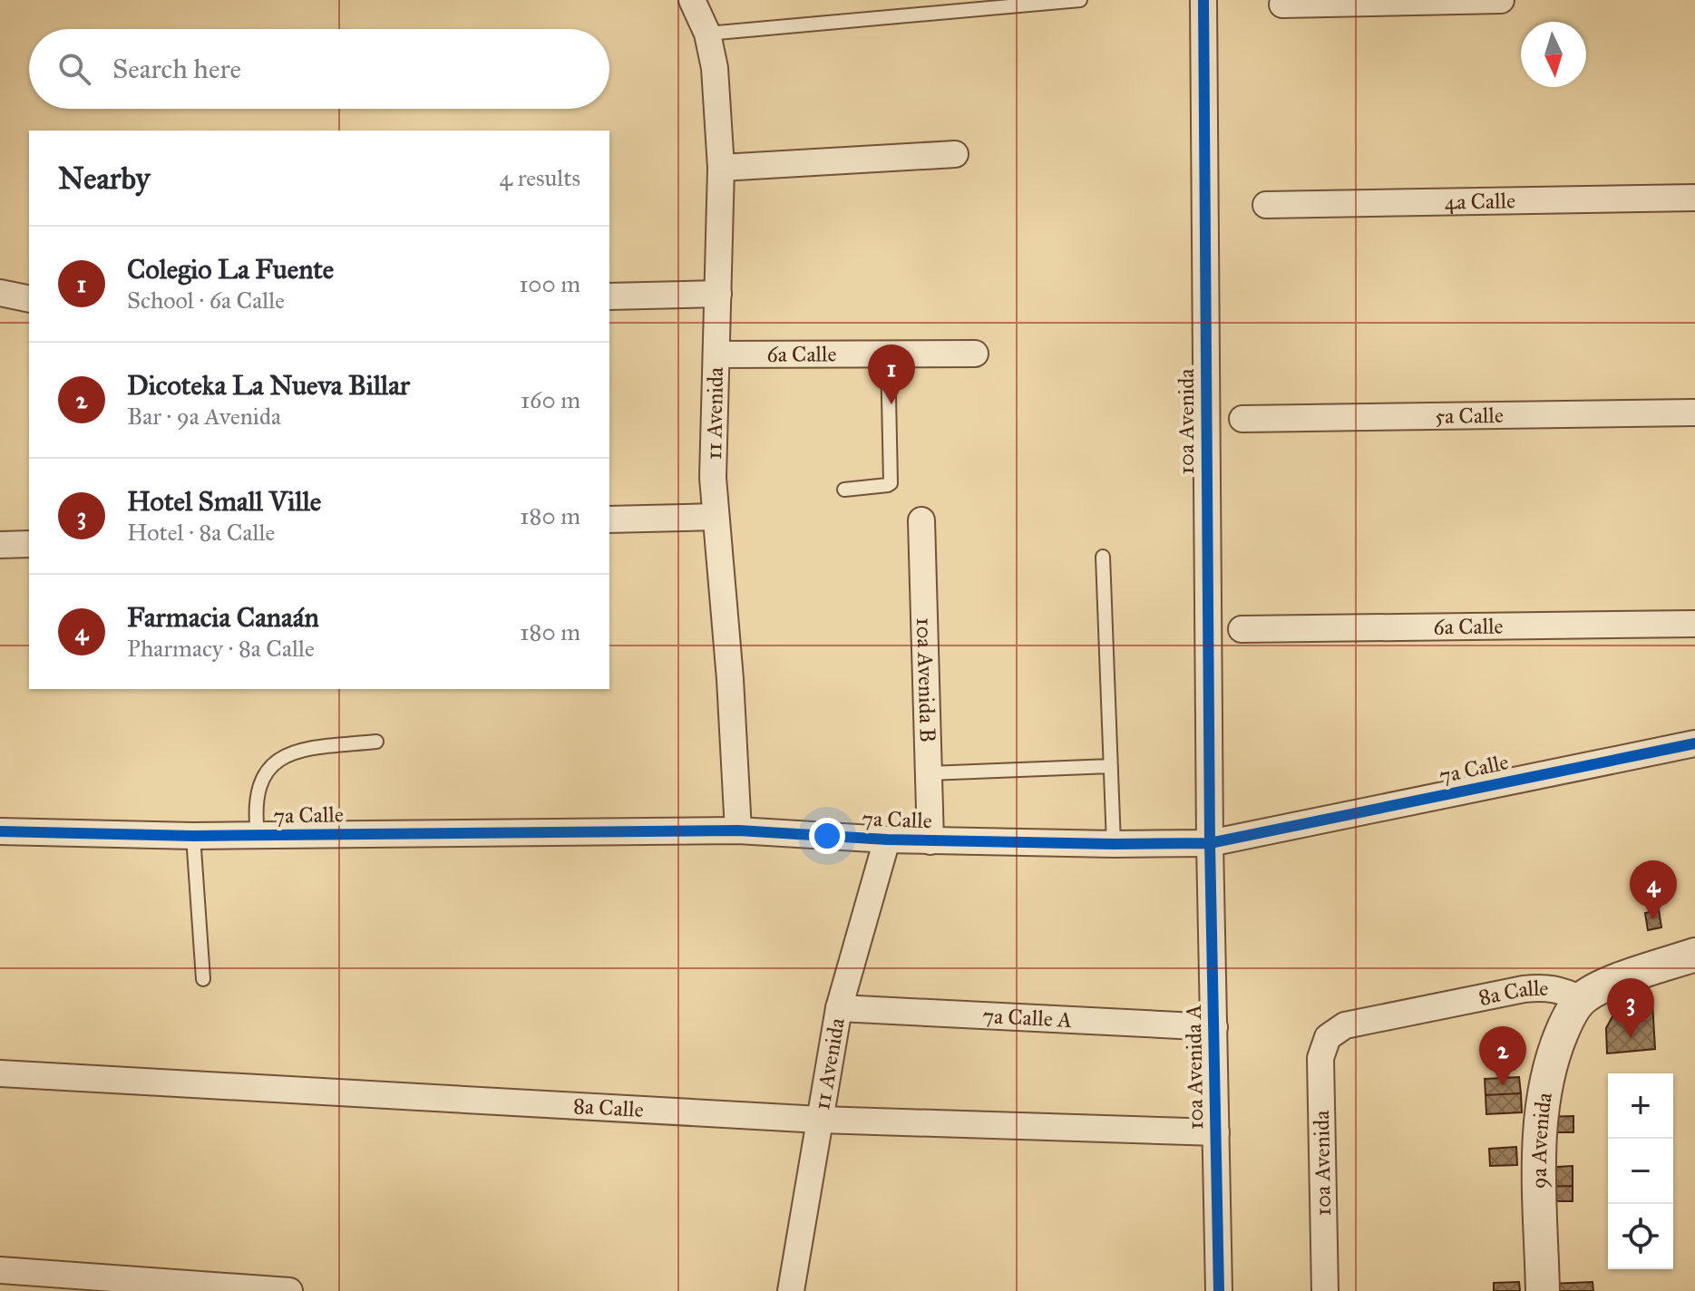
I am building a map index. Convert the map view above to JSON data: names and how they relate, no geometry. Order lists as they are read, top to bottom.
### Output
{
  "streets": {
    "street": [
      "4a Calle",
      "6a Calle",
      "11 Avenida",
      "5a Calle",
      "10a Avenida",
      "10a Avenida B",
      "7a Calle",
      "8a Calle",
      "7a Calle A",
      "10a Avenida A",
      "9a Avenida"
    ]
  },
  "crossings": [
    ["6a Calle", "11 Avenida"],
    ["11 Avenida", "7a Calle"],
    ["11 Avenida", "8a Calle"],
    ["11 Avenida", "7a Calle A"],
    ["10a Avenida", "7a Calle"],
    ["10a Avenida", "8a Calle"],
    ["10a Avenida", "10a Avenida A"],
    ["10a Avenida B", "7a Calle"],
    ["7a Calle", "10a Avenida A"],
    ["8a Calle", "10a Avenida A"],
    ["8a Calle", "9a Avenida"],
    ["7a Calle A", "10a Avenida A"]
  ],
  "north": "bottom",
  "page": {
    "search": "Search here",
    "heading": ["Nearby", "4 results"],
    "list": [
      {
        "mark": "1",
        "name": "Colegio La Fuente",
        "note": "School · 6a Calle",
        "value": "100 m"
      },
      {
        "mark": "2",
        "name": "Dicoteka La Nueva Billar",
        "note": "Bar · 9a Avenida",
        "value": "160 m"
      },
      {
        "mark": "3",
        "name": "Hotel Small Ville",
        "note": "Hotel · 8a Calle",
        "value": "180 m"
      },
      {
        "mark": "4",
        "name": "Farmacia Canaán",
        "note": "Pharmacy · 8a Calle",
        "value": "180 m"
      }
    ],
    "pins": [
      "1",
      "4",
      "3",
      "2"
    ],
    "map_buttons": ["+", "−"]
  }
}
